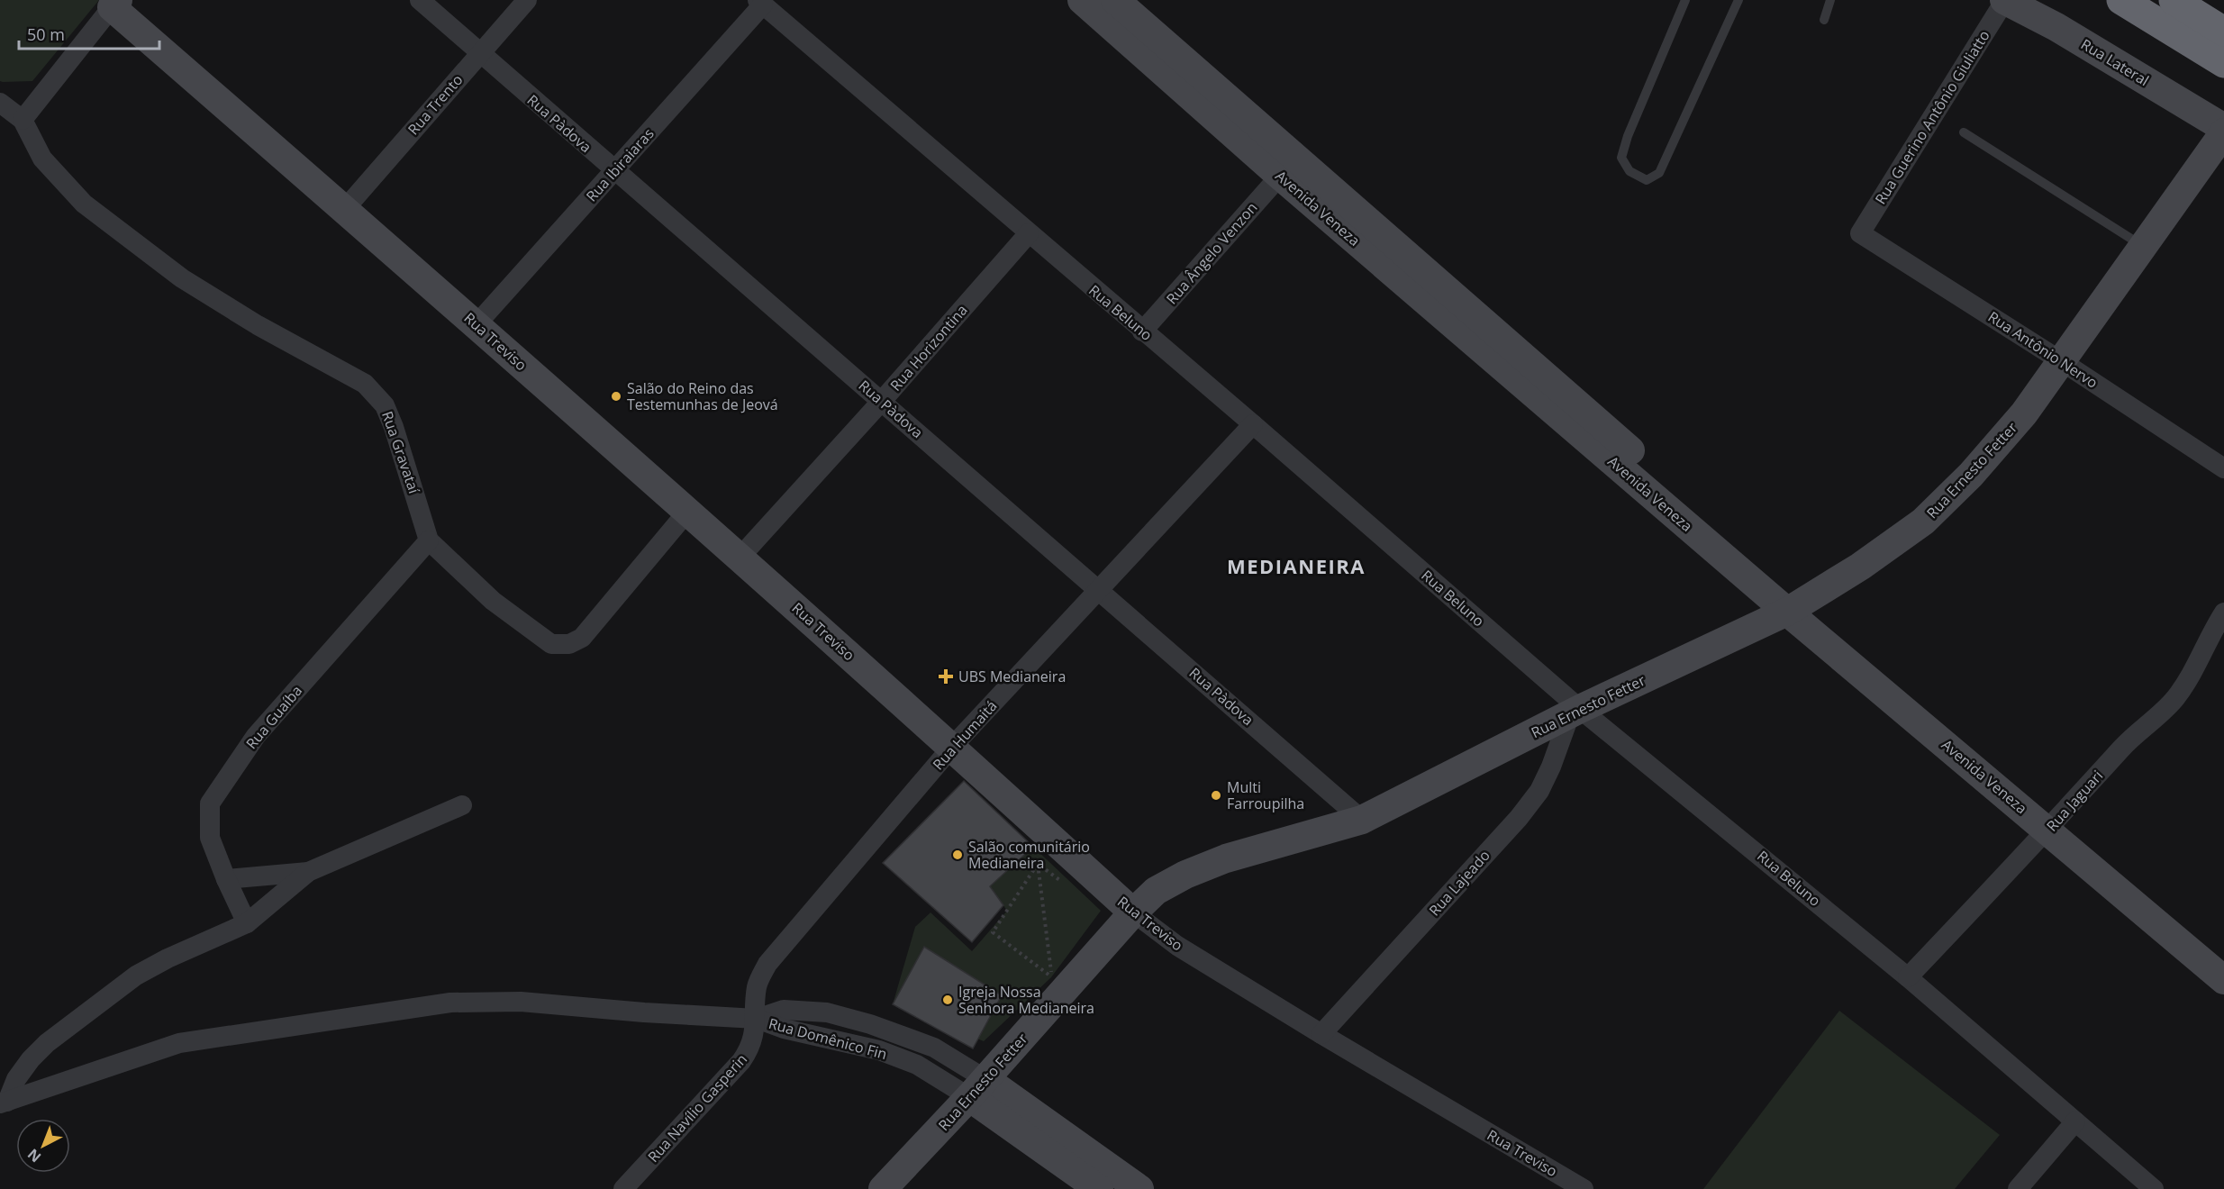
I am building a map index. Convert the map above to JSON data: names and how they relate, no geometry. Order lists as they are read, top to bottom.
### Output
{
  "streets": {
    "main road": [
      "Rua Lateral",
      "Avenida Veneza",
      "Rua Treviso",
      "Rua Ernesto Fetter",
      "Rua Domênico Fin"
    ],
    "street": [
      "Rua Trento",
      "Rua Guerino Antônio Giuliatto",
      "Rua Pàdova",
      "Rua Ibiraiaras",
      "Rua Ângelo Venzon",
      "Rua Beluno",
      "Rua Horizontina",
      "Rua Antônio Nervo",
      "Rua Gravataí",
      "Rua Guaíba",
      "Rua Humaitá",
      "Rua Jaguari",
      "Rua Lajeado",
      "Rua Navílio Gasperin"
    ]
  },
  "crossings": [
    ["Rua Lateral", "Rua Guerino Antônio Giuliatto"],
    ["Rua Trento", "Rua Pàdova"],
    ["Rua Trento", "Rua Treviso"],
    ["Rua Guerino Antônio Giuliatto", "Rua Antônio Nervo"],
    ["Rua Pàdova", "Rua Ibiraiaras"],
    ["Rua Pàdova", "Rua Horizontina"],
    ["Rua Pàdova", "Rua Ernesto Fetter"],
    ["Rua Pàdova", "Rua Humaitá"],
    ["Rua Ibiraiaras", "Rua Beluno"],
    ["Rua Ibiraiaras", "Rua Treviso"],
    ["Avenida Veneza", "Rua Ângelo Venzon"],
    ["Avenida Veneza", "Rua Ernesto Fetter"],
    ["Avenida Veneza", "Rua Jaguari"],
    ["Rua Ângelo Venzon", "Rua Beluno"],
    ["Rua Beluno", "Rua Horizontina"],
    ["Rua Beluno", "Rua Ernesto Fetter"],
    ["Rua Beluno", "Rua Humaitá"],
    ["Rua Beluno", "Rua Jaguari"],
    ["Rua Beluno", "Rua Lajeado"],
    ["Rua Treviso", "Rua Horizontina"],
    ["Rua Treviso", "Rua Gravataí"],
    ["Rua Treviso", "Rua Ernesto Fetter"],
    ["Rua Treviso", "Rua Humaitá"],
    ["Rua Treviso", "Rua Lajeado"],
    ["Rua Antônio Nervo", "Rua Ernesto Fetter"],
    ["Rua Gravataí", "Rua Guaíba"],
    ["Rua Ernesto Fetter", "Rua Lajeado"],
    ["Rua Ernesto Fetter", "Rua Domênico Fin"],
    ["Rua Humaitá", "Rua Domênico Fin"],
    ["Rua Humaitá", "Rua Navílio Gasperin"],
    ["Rua Domênico Fin", "Rua Navílio Gasperin"]
  ],
  "districts": ["MEDIANEIRA"],
  "places": {
    "other": [
      "Salão do Reino das Testemunhas de Jeová",
      "Multi Farroupilha",
      "Salão comunitário Medianeira",
      "Igreja Nossa Senhora Medianeira"
    ],
    "health": ["UBS Medianeira"]
  },
  "scale_bar": "50 m",
  "north": "bottom left"
}
